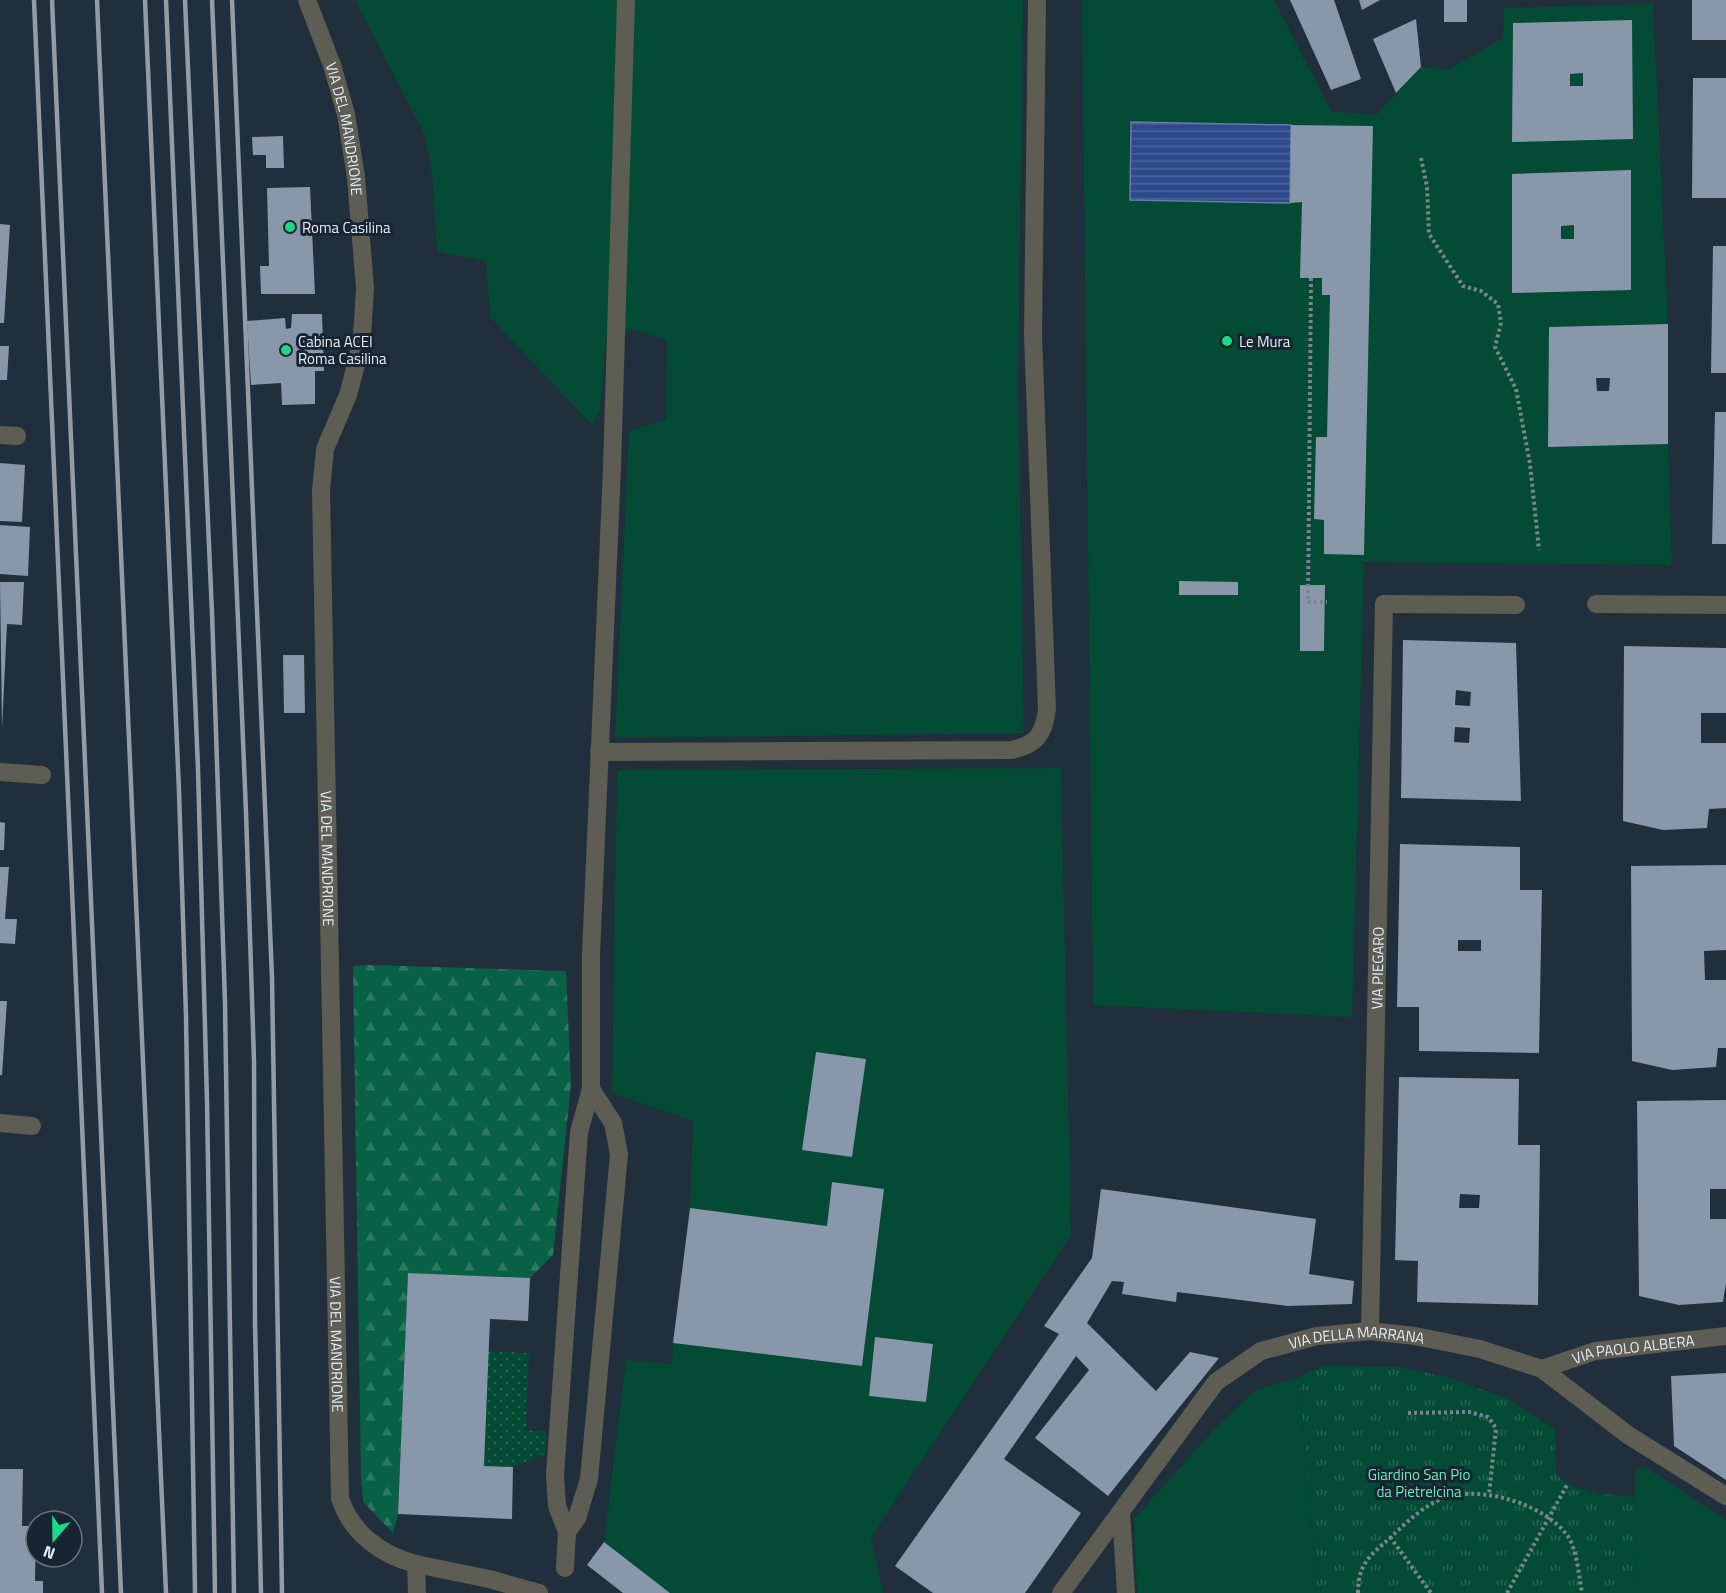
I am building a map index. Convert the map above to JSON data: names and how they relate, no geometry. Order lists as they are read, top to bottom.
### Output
{
  "streets": {
    "street": [
      "VIA DEL MANDRIONE",
      "VIA PIEGARO",
      "VIA DELLA MARRANA",
      "VIA PAOLO ALBERA"
    ]
  },
  "crossings": [
    ["VIA PIEGARO", "VIA DELLA MARRANA"],
    ["VIA DELLA MARRANA", "VIA PAOLO ALBERA"]
  ],
  "parks": ["Giardino San Pio da Pietrelcina"],
  "places": ["Roma Casilina", "Le Mura", "Cabina ACEI Roma Casilina"],
  "north": "bottom"
}
